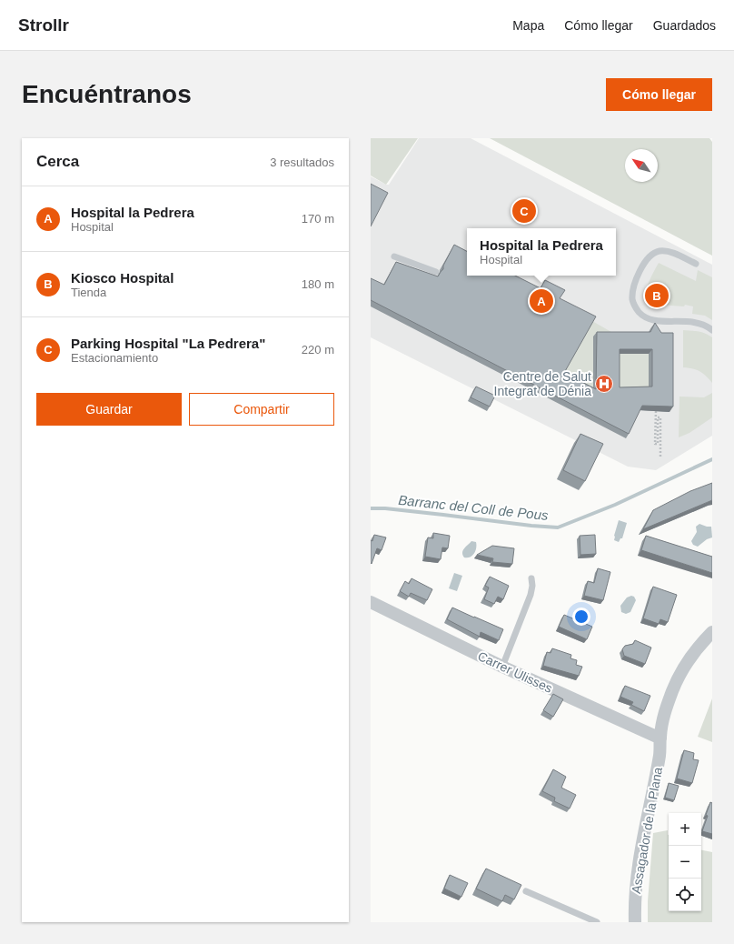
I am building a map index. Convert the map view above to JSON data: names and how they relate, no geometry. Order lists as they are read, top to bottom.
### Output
{
  "streets": {
    "street": ["Carrer Ulisses", "Assagador de la Plana"]
  },
  "crossings": [
    ["Carrer Ulisses", "Assagador de la Plana"]
  ],
  "water": ["Barranc del Coll de Pous"],
  "places": {
    "hospital": ["Centre de Salut Integrat de Dénia"]
  },
  "north": "top left",
  "page": {
    "header": "Strollr",
    "nav": ["Mapa", "Cómo llegar", "Guardados"],
    "buttons": [
      "Cómo llegar",
      ["Guardar", "Compartir"]
    ],
    "title": "Encuéntranos",
    "heading": ["Cerca", "3 resultados"],
    "list": [
      {
        "mark": "A",
        "name": "Hospital la Pedrera",
        "note": "Hospital",
        "value": "170 m"
      },
      {
        "mark": "B",
        "name": "Kiosco Hospital",
        "note": "Tienda",
        "value": "180 m"
      },
      {
        "mark": "C",
        "name": "Parking Hospital \"La Pedrera\"",
        "note": "Estacionamiento",
        "value": "220 m"
      }
    ],
    "pins": ["C", "B", "A"],
    "popup": ["Hospital la Pedrera", "Hospital"],
    "map_buttons": ["+", "−"]
  }
}
